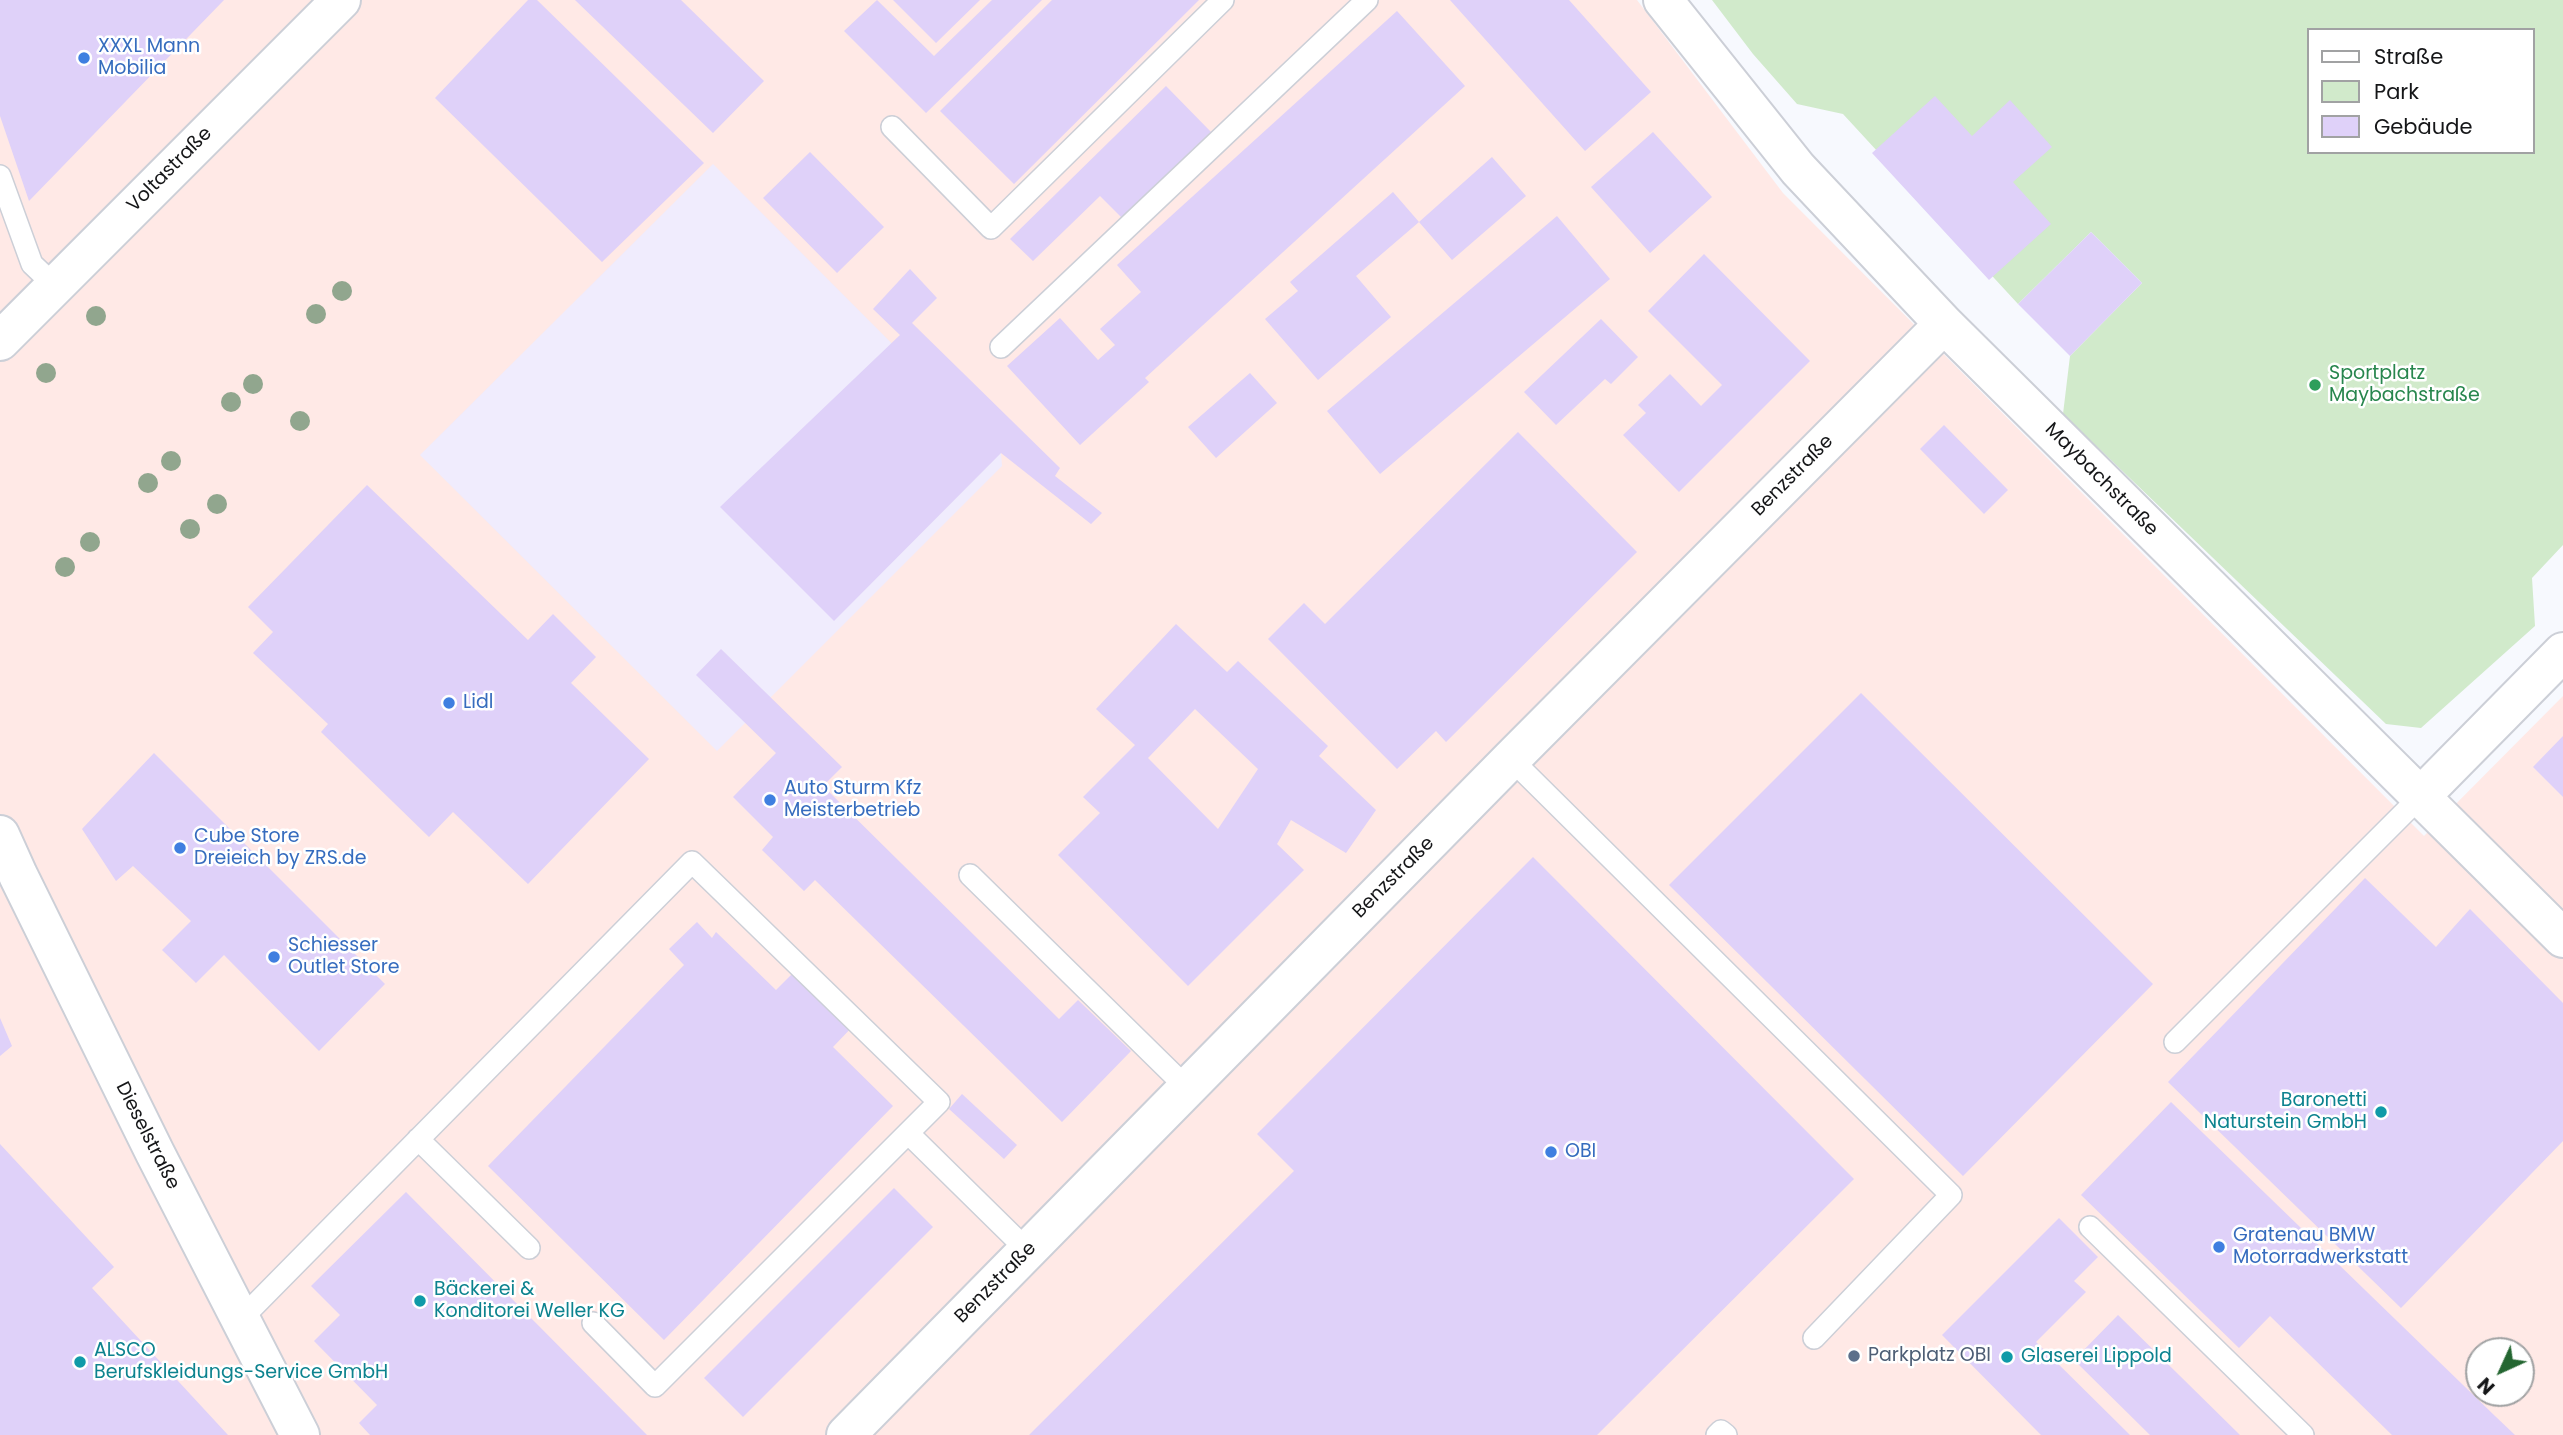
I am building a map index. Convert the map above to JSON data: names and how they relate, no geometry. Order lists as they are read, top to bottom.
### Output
{
  "streets": {
    "street": [
      "Voltastraße",
      "Benzstraße",
      "Maybachstraße",
      "Dieselstraße"
    ]
  },
  "crossings": [
    ["Benzstraße", "Maybachstraße"]
  ],
  "places": [
    "XXXL Mann Mobilia",
    "Sportplatz Maybachstraße",
    "Lidl",
    "Auto Sturm Kfz Meisterbetrieb",
    "Cube Store Dreieich by ZRS.de",
    "Schiesser Outlet Store",
    "Baronetti Naturstein GmbH",
    "OBI",
    "Gratenau BMW Motorradwerkstatt",
    "Bäckerei & Konditorei Weller KG",
    "Parkplatz OBI",
    "Glaserei Lippold",
    "ALSCO Berufskleidungs-Service GmbH"
  ],
  "legend": ["Straße", "Park", "Gebäude"],
  "north": "bottom left"
}
